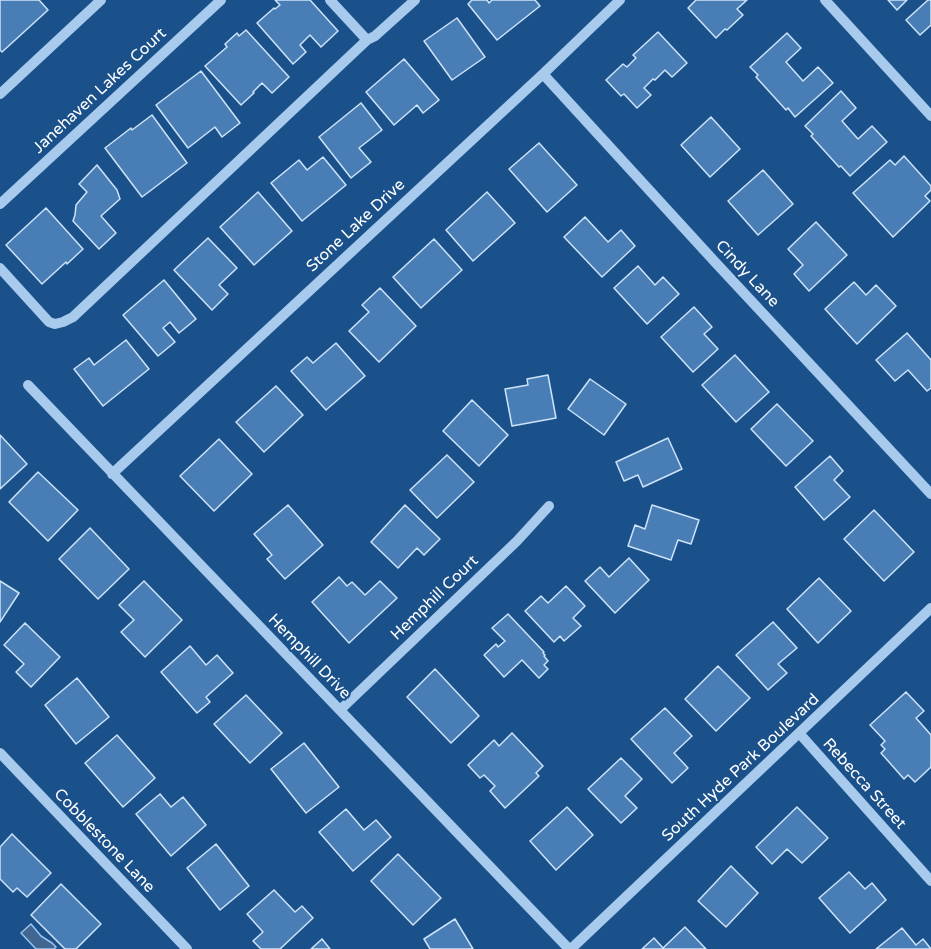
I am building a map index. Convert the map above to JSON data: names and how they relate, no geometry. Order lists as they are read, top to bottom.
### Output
{
  "streets": {
    "street": [
      "Janehaven Lakes Court",
      "Stone Lake Drive",
      "Cindy Lane",
      "Hemphill Court",
      "Hemphill Drive",
      "South Hyde Park Boulevard",
      "Rebecca Street",
      "Cobblestone Lane"
    ]
  },
  "crossings": [
    ["Stone Lake Drive", "Cindy Lane"],
    ["Stone Lake Drive", "Hemphill Drive"],
    ["Hemphill Court", "Hemphill Drive"],
    ["Hemphill Drive", "South Hyde Park Boulevard"],
    ["South Hyde Park Boulevard", "Rebecca Street"]
  ]
}
